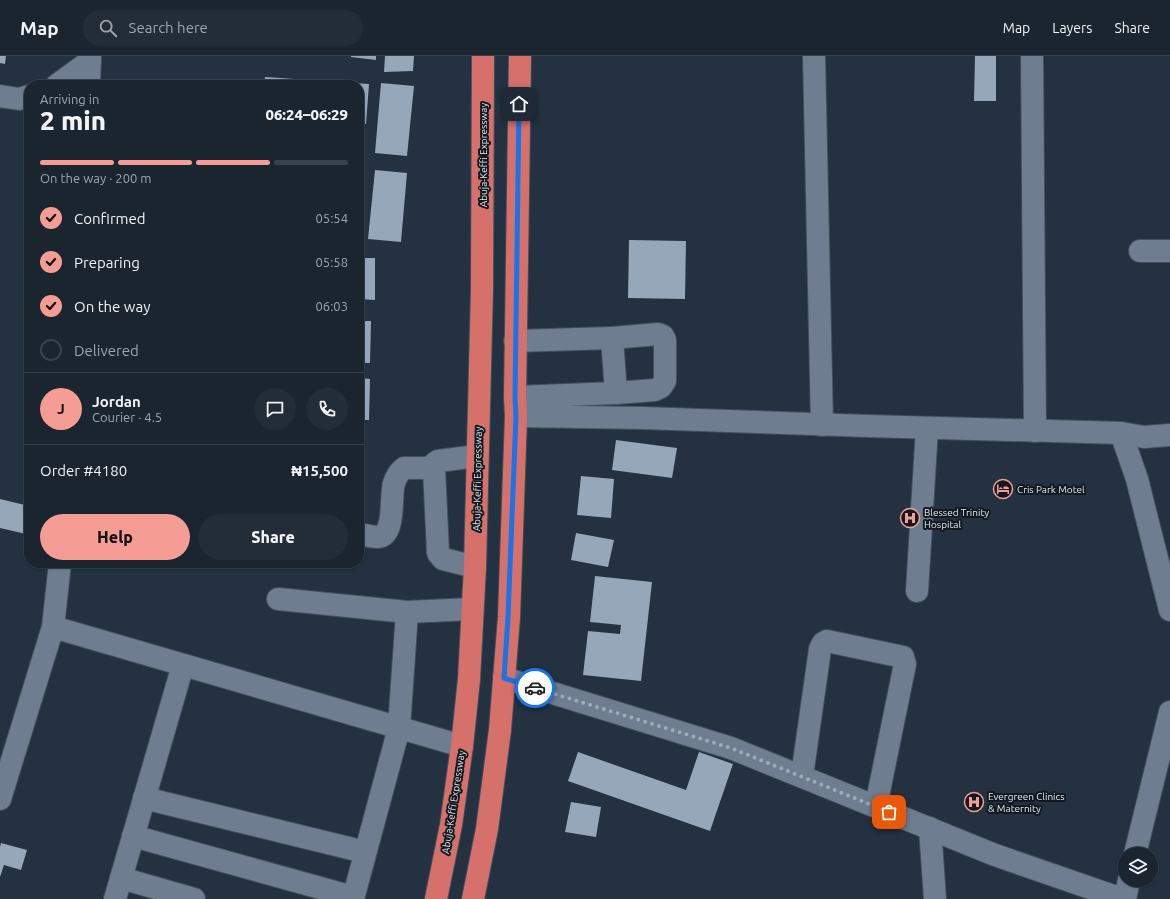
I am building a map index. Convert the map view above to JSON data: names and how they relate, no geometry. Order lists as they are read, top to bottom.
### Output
{
  "streets": {
    "highway": ["Abuja-Keffi Expressway"]
  },
  "places": {
    "hotel": ["Cris Park Motel"],
    "hospital": ["Blessed Trinity Hospital", "Evergreen Clinics & Maternity"]
  },
  "page": {
    "header": "Map",
    "search": "Search here",
    "nav": ["Map", "Layers", "Share"],
    "heading": ["2 min", "Arriving in", "06:24–06:29"],
    "panel": [
      "Jordan",
      "Courier · 4.5",
      "Order #4180",
      "₦15,500"
    ],
    "bar": "On the way · 200 m",
    "list": [
      ["Confirmed", "05:54"],
      ["Preparing", "05:58"],
      ["On the way", "06:03"],
      "Delivered"
    ],
    "round": "J",
    "buttons": ["Help", "Share"]
  }
}
